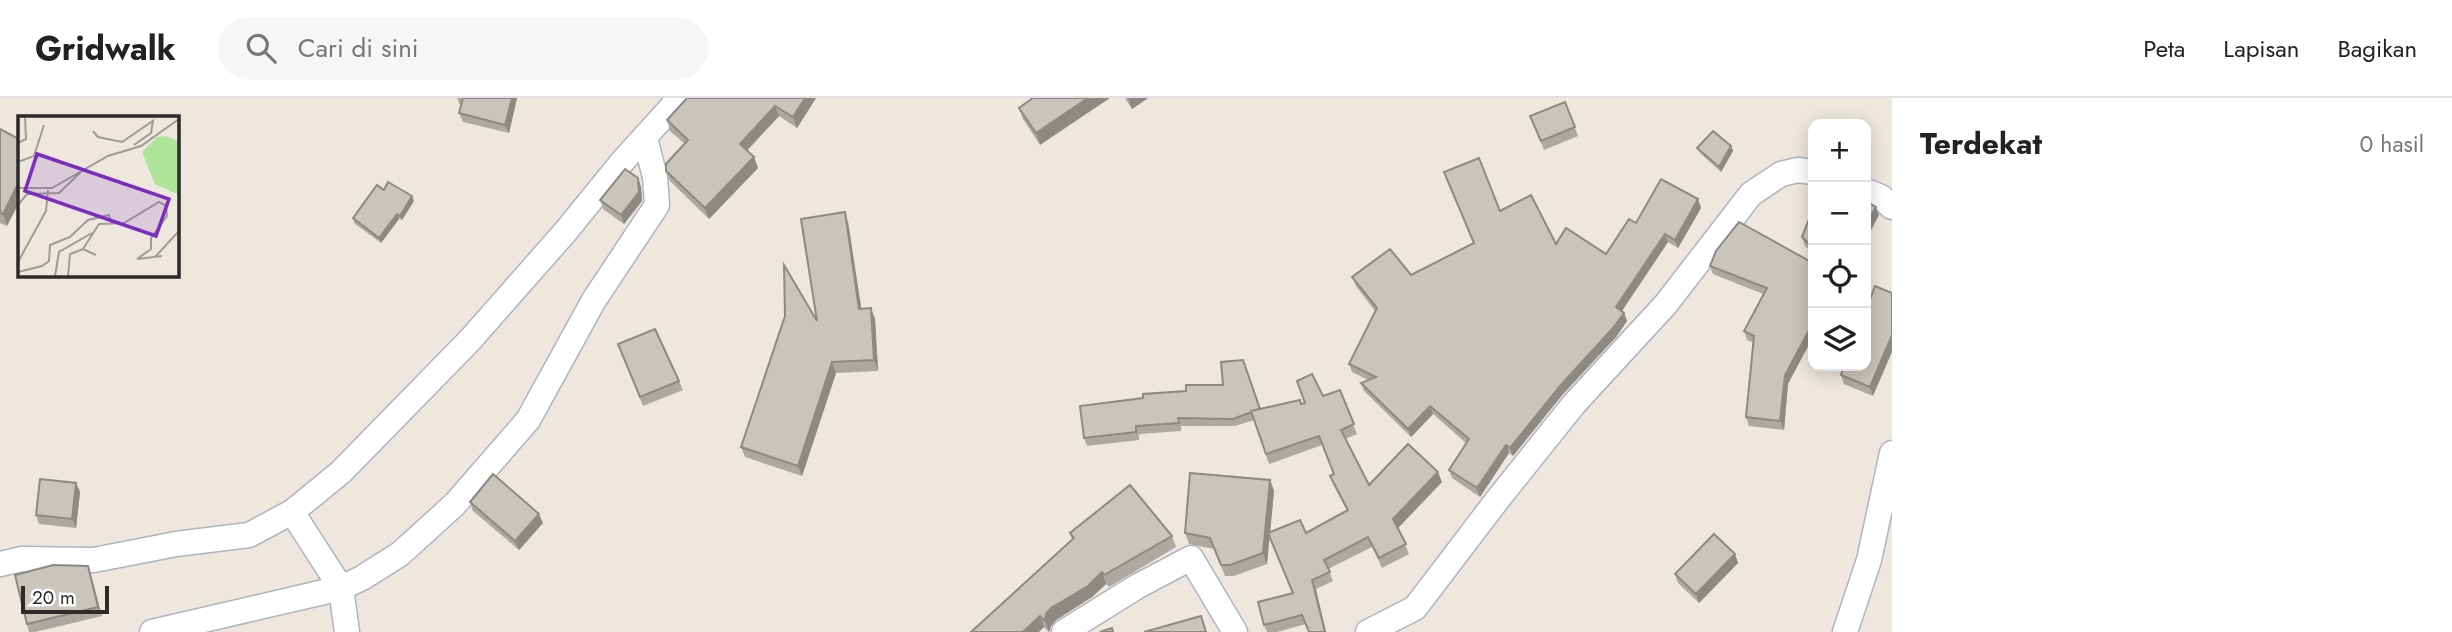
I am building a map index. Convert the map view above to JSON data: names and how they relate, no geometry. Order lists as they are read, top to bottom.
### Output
{
  "scale_bar": "20 m",
  "page": {
    "header": "Gridwalk",
    "search": "Cari di sini",
    "nav": ["Peta", "Lapisan", "Bagikan"],
    "heading": ["Terdekat", "0 hasil"],
    "map_buttons": ["+", "−"],
    "scale": "20 m"
  }
}
